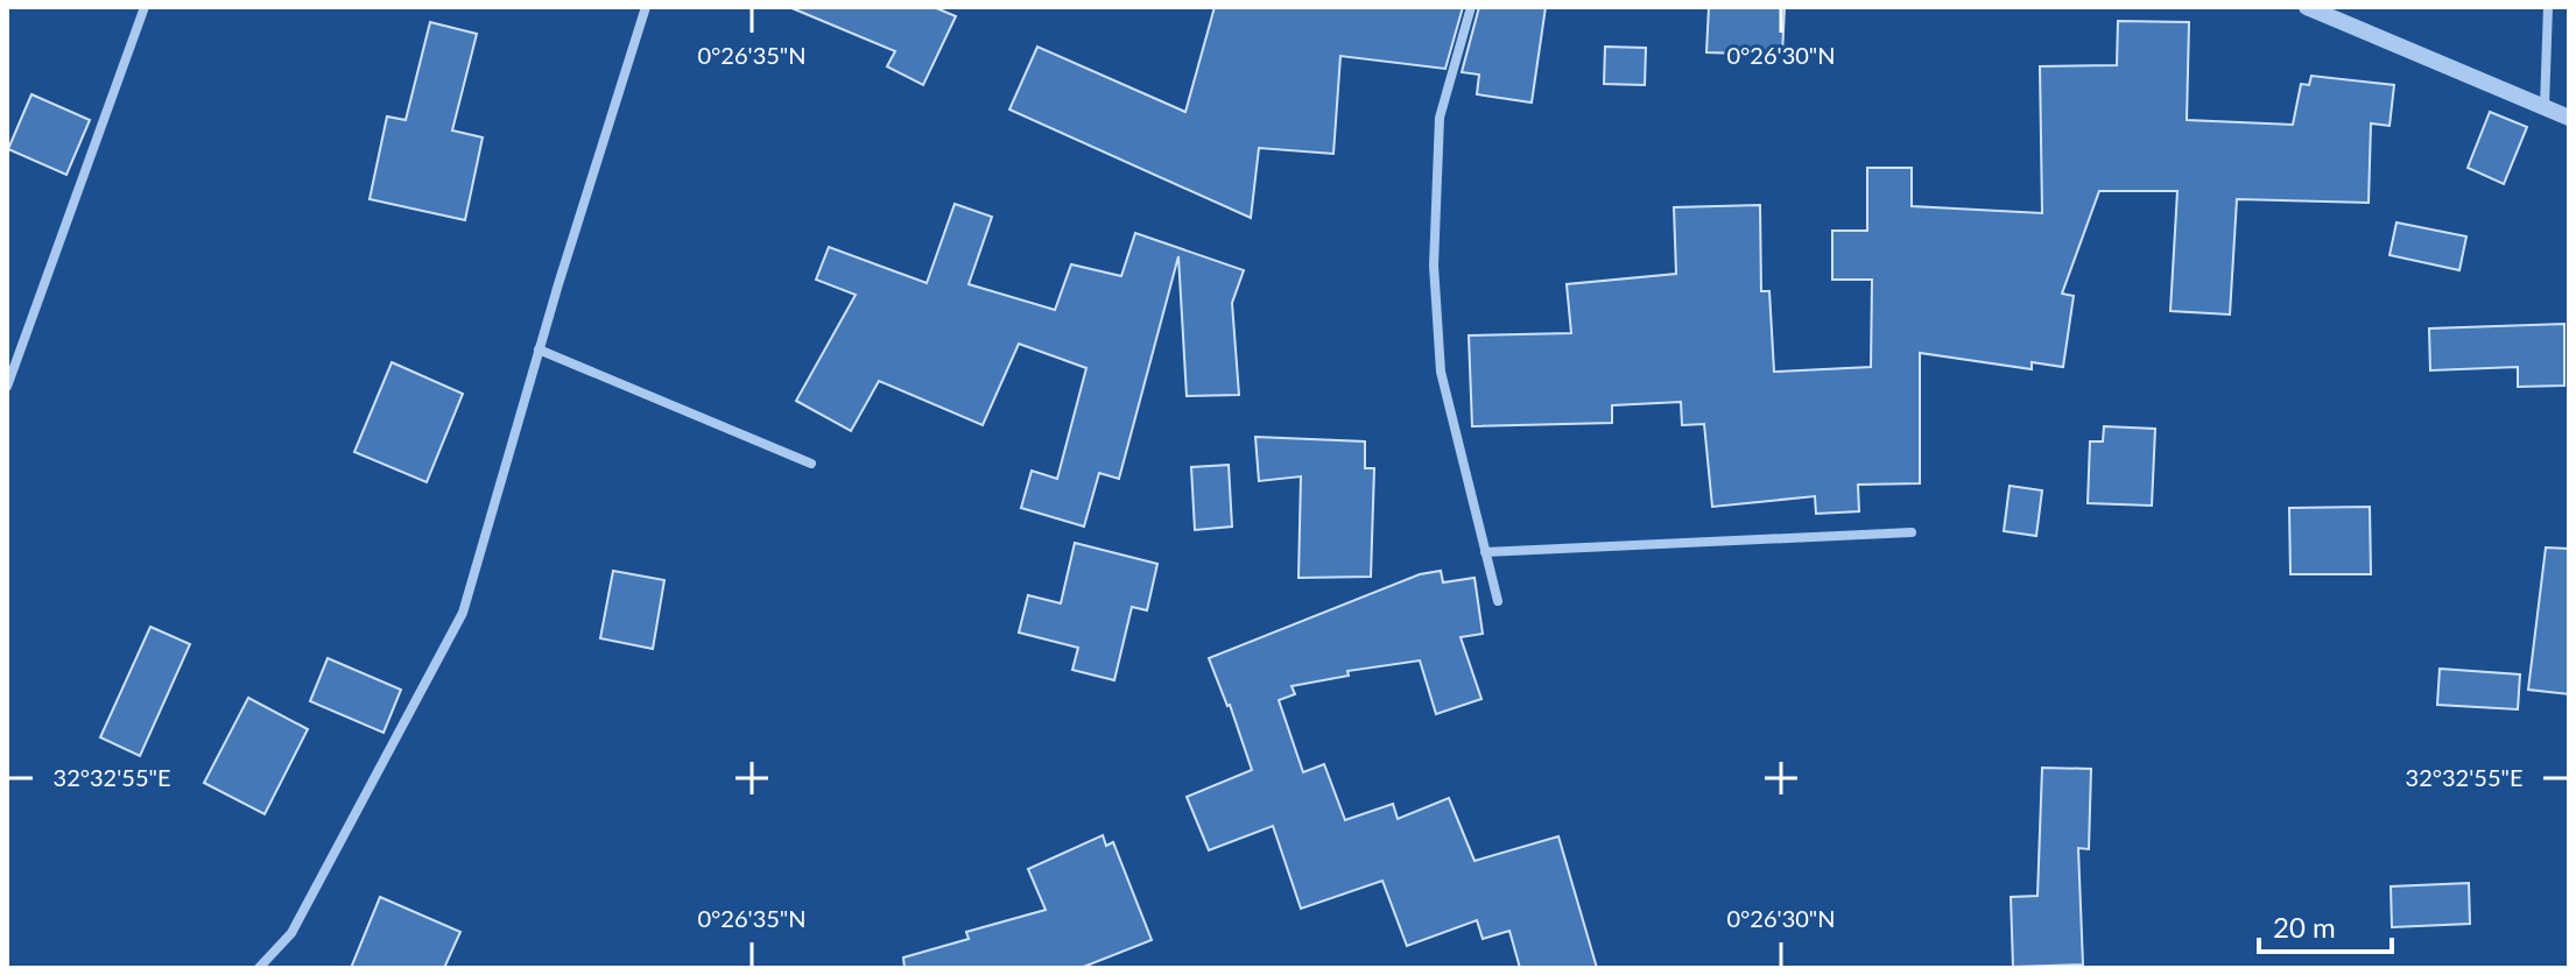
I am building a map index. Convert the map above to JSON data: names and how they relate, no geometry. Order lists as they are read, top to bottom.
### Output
{
  "scale_bar": "20 m",
  "coordinates": ["0°26'35\"N", "0°26'30\"N", "32°32'55\"E"]
}
